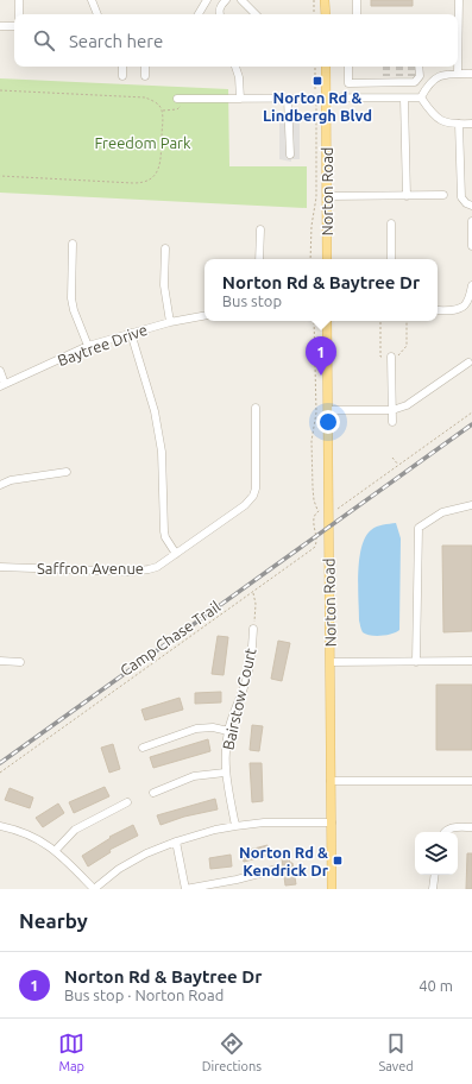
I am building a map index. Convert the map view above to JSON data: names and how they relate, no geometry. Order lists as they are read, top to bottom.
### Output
{
  "streets": {
    "main road": ["Norton Road"],
    "street": ["Baytree Drive", "Saffron Avenue", "Bairstow Court"],
    "path": ["Camp Chase Trail"]
  },
  "parks": ["Freedom Park"],
  "places": {
    "transit": ["Norton Rd & Lindbergh Blvd", "Norton Rd & Kendrick Dr"]
  },
  "page": {
    "search": "Search here",
    "popup": ["Norton Rd & Baytree Dr", "Bus stop"],
    "pins": "1",
    "heading": "Nearby",
    "list": [
      {
        "mark": "1",
        "name": "Norton Rd & Baytree Dr",
        "note": "Bus stop · Norton Road",
        "value": "40 m"
      }
    ],
    "nav": ["Map", "Directions", "Saved"]
  }
}
